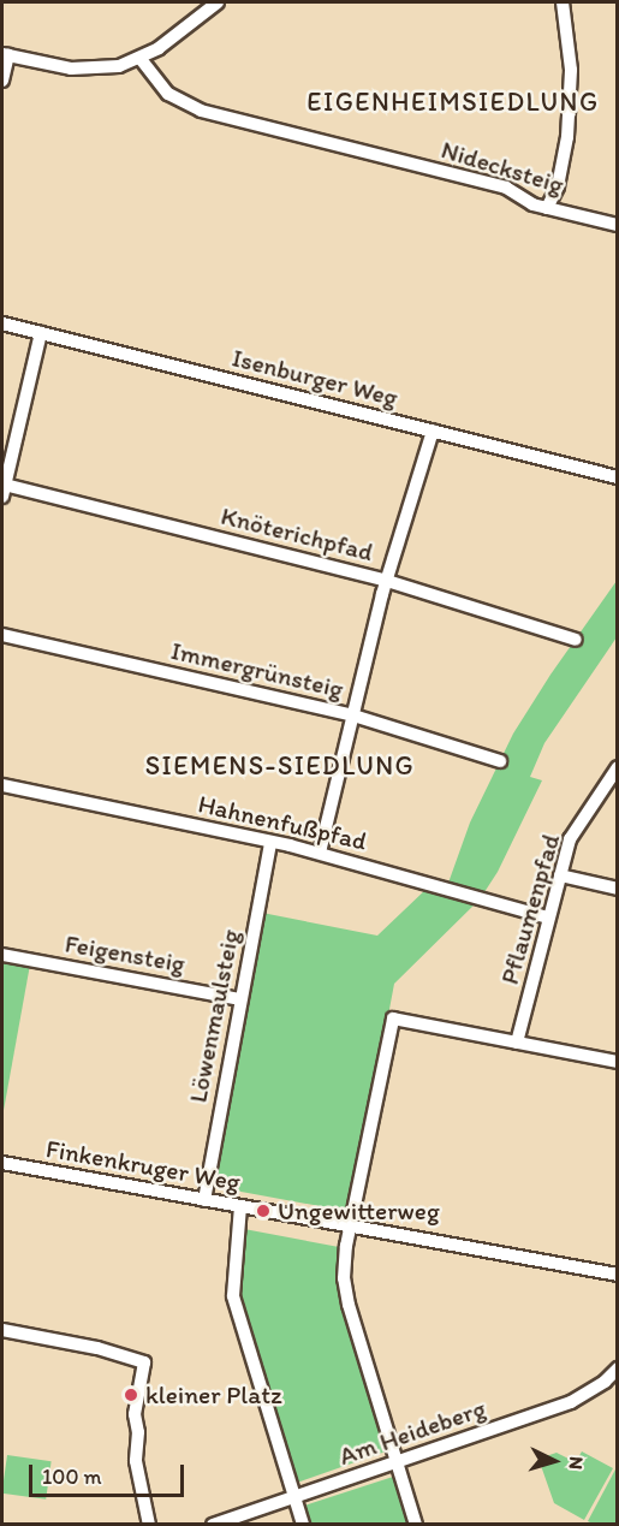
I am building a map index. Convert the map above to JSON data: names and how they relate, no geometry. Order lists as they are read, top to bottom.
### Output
{
  "streets": {
    "street": [
      "Nidecksteig",
      "Isenburger Weg",
      "Knöterichpfad",
      "Immergrünsteig",
      "Hahnenfußpfad",
      "Pflaumenpfad",
      "Feigensteig",
      "Löwenmaulsteig",
      "Finkenkruger Weg",
      "Am Heideberg"
    ]
  },
  "crossings": [
    ["Hahnenfußpfad", "Pflaumenpfad"],
    ["Hahnenfußpfad", "Löwenmaulsteig"],
    ["Feigensteig", "Löwenmaulsteig"],
    ["Löwenmaulsteig", "Finkenkruger Weg"]
  ],
  "districts": ["EIGENHEIMSIEDLUNG", "SIEMENS-SIEDLUNG"],
  "places": ["Ungewitterweg", "kleiner Platz"],
  "scale_bar": "100 m",
  "north": "right"
}
